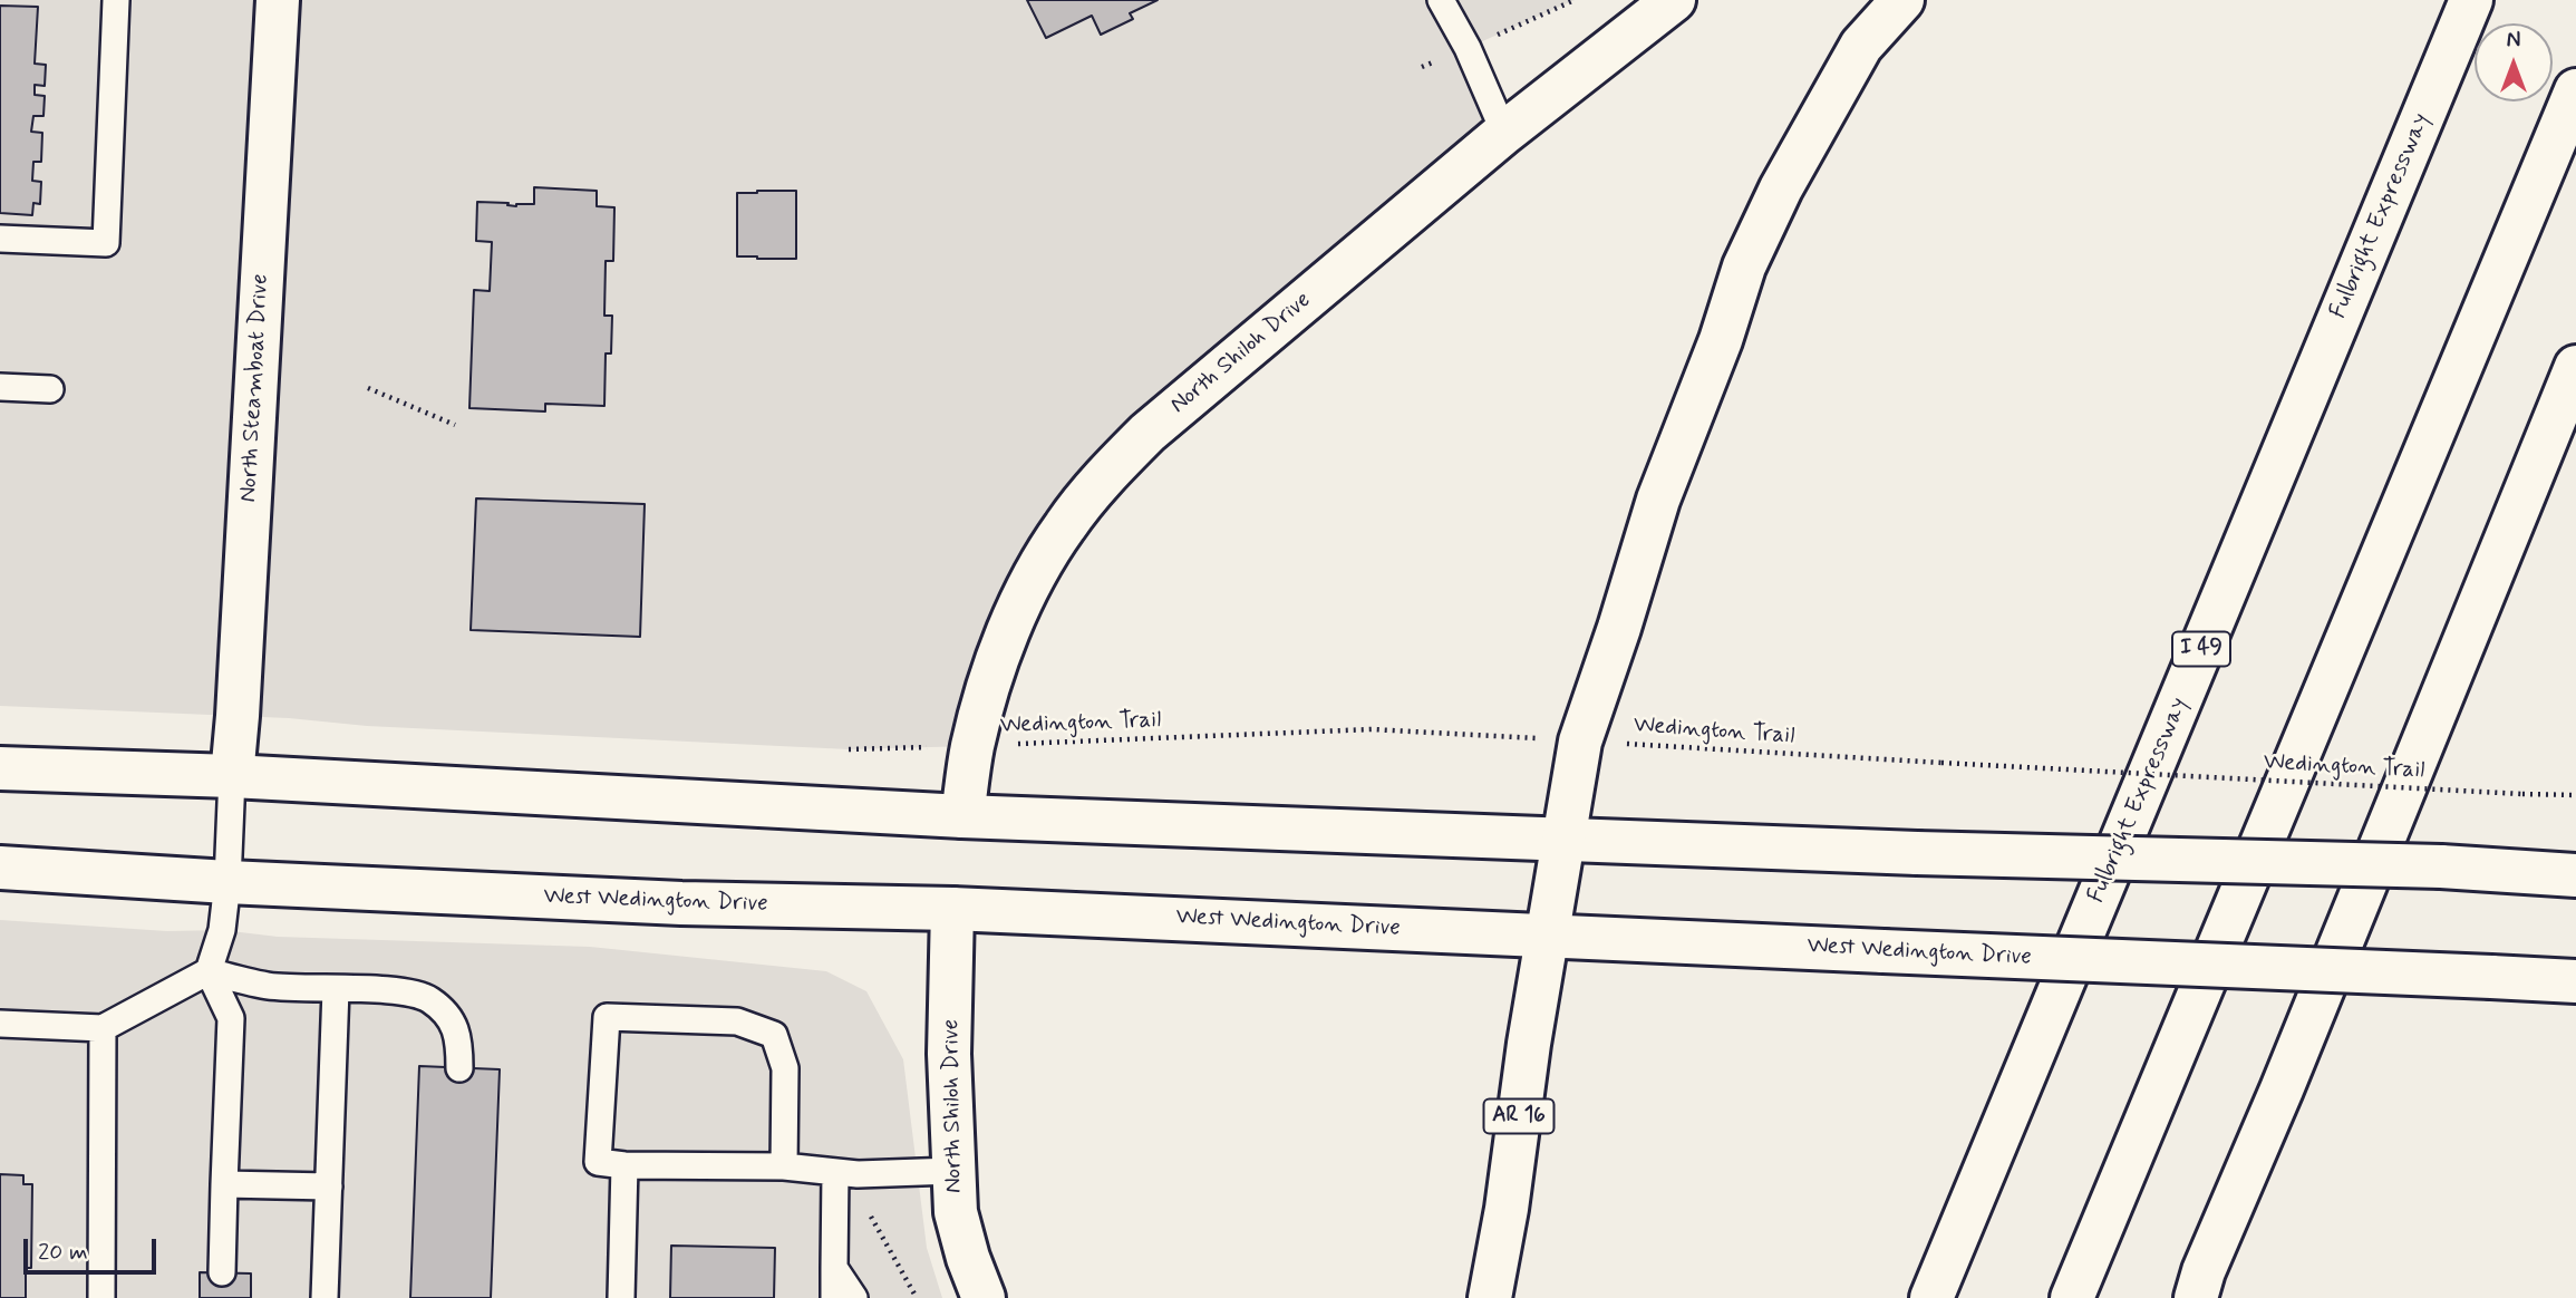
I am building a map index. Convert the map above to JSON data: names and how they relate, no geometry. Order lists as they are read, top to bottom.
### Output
{
  "streets": {
    "main road": [
      "Fulbright Expressway",
      "North Shiloh Drive",
      "North Steamboat Drive",
      "I 49",
      "West Wedington Drive",
      "AR 16"
    ],
    "path": ["Wedington Trail"]
  },
  "crossings": [
    ["North Shiloh Drive", "Wedington Trail"],
    ["North Shiloh Drive", "West Wedington Drive"],
    ["West Wedington Drive", "AR 16"]
  ],
  "scale_bar": "20 m",
  "north": "top"
}
